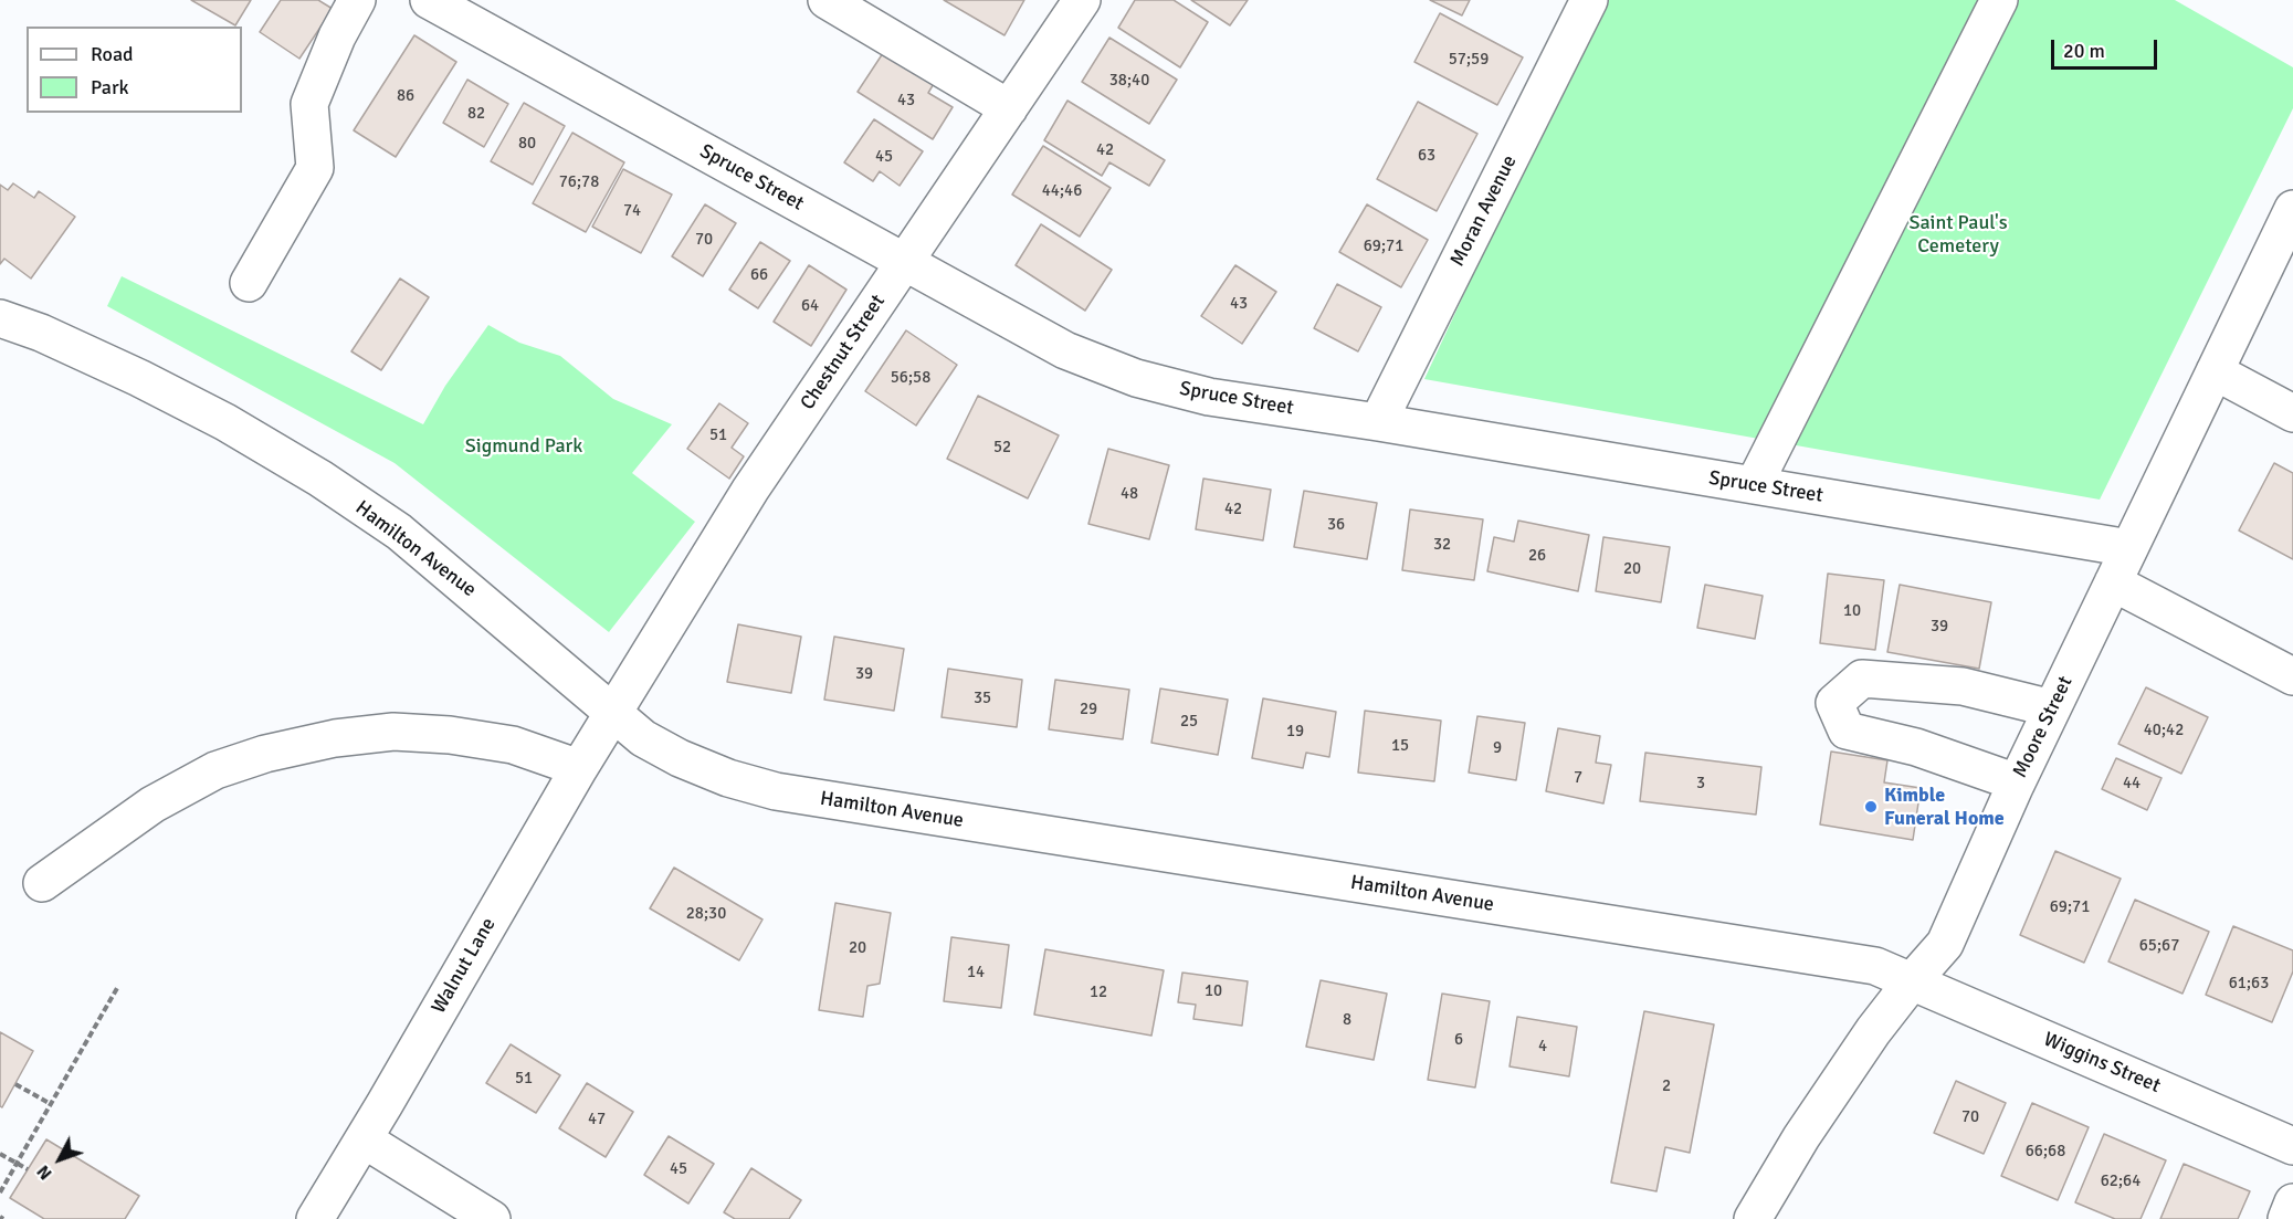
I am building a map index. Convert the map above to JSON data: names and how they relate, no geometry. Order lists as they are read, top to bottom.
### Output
{
  "streets": {
    "street": [
      "Spruce Street",
      "Moran Avenue",
      "Chestnut Street",
      "Hamilton Avenue",
      "Moore Street",
      "Walnut Lane",
      "Wiggins Street"
    ]
  },
  "crossings": [
    ["Spruce Street", "Moran Avenue"],
    ["Spruce Street", "Chestnut Street"],
    ["Spruce Street", "Moore Street"],
    ["Chestnut Street", "Hamilton Avenue"],
    ["Chestnut Street", "Walnut Lane"],
    ["Hamilton Avenue", "Moore Street"],
    ["Hamilton Avenue", "Walnut Lane"],
    ["Hamilton Avenue", "Wiggins Street"],
    ["Moore Street", "Wiggins Street"]
  ],
  "parks": ["Saint Paul's Cemetery", "Sigmund Park"],
  "places": ["Kimble Funeral Home"],
  "house_numbers": [
    "57;59",
    "38;40",
    "86",
    "43",
    "82",
    "80",
    "42",
    "63",
    "45",
    "76;78",
    "44;46",
    "74",
    "70",
    "69;71",
    "66",
    "43",
    "64",
    "56;58",
    "51",
    "52",
    "48",
    "42",
    "36",
    "32",
    "26",
    "20",
    "10",
    "39",
    "39",
    "35",
    "29",
    "25",
    "40;42",
    "19",
    "15",
    "9",
    "7",
    "3",
    "44",
    "69;71",
    "28;30",
    "65;67",
    "20",
    "14",
    "61;63",
    "10",
    "12",
    "8",
    "6",
    "4",
    "51",
    "2",
    "70",
    "47",
    "66;68",
    "45",
    "62;64"
  ],
  "legend": ["Road", "Park"],
  "scale_bar": "20 m",
  "north": "bottom left"
}
